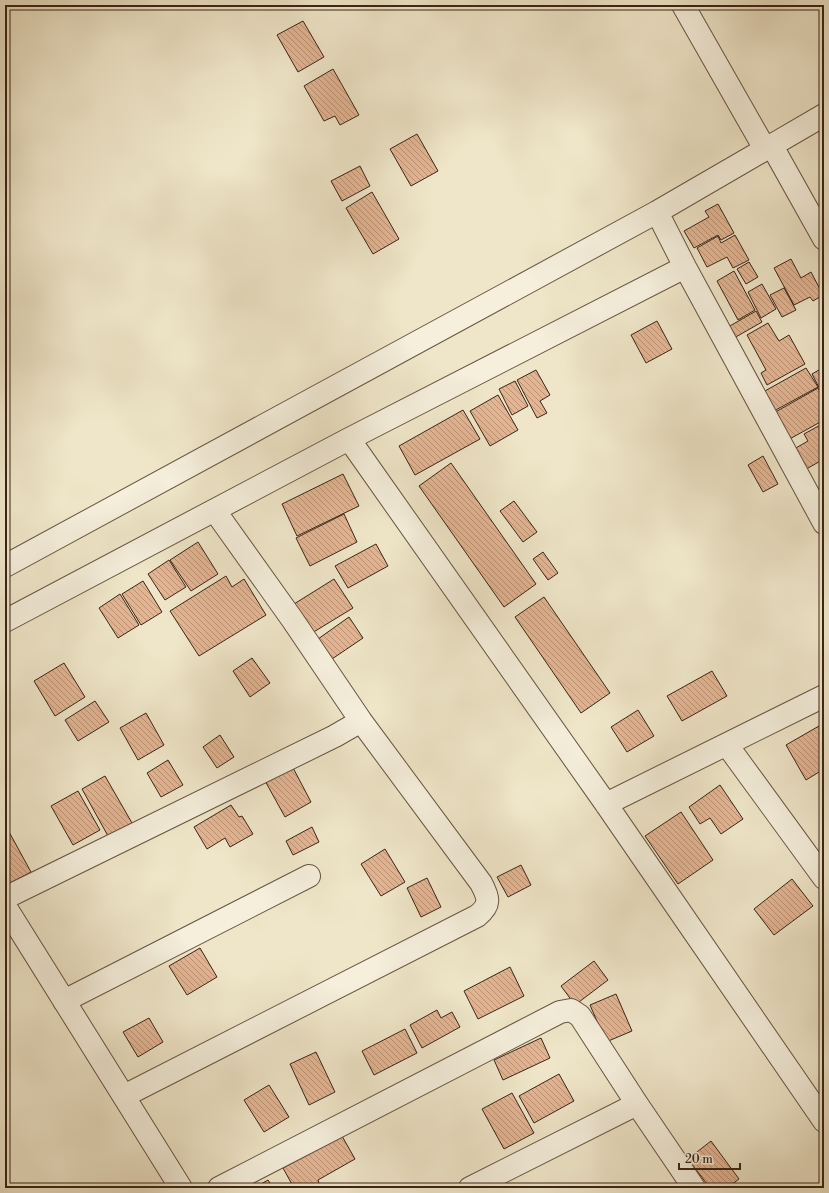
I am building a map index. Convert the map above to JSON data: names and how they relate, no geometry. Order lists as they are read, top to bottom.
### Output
{
  "scale_bar": "20 m"
}
